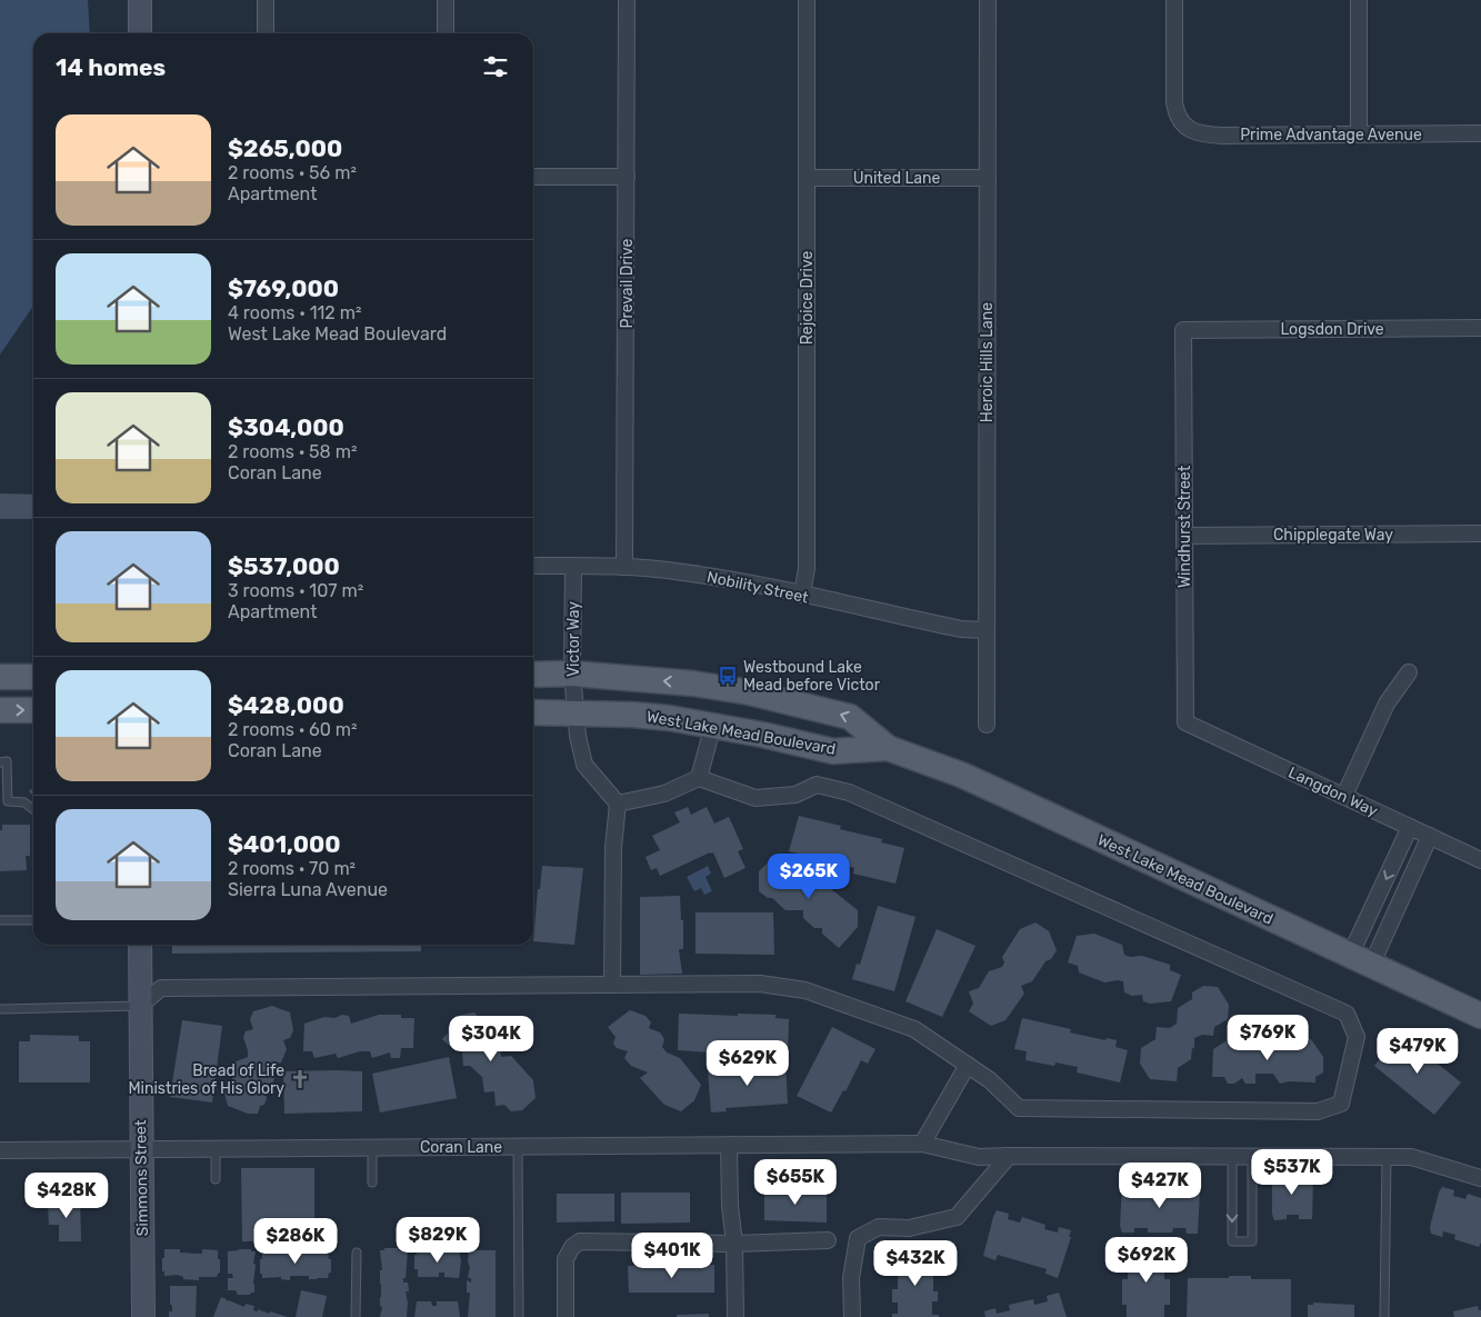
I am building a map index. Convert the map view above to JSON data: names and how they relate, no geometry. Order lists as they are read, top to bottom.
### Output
{
  "streets": {
    "main road": ["West Lake Mead Boulevard", "Simmons Street"],
    "street": [
      "Prime Advantage Avenue",
      "United Lane",
      "Prevail Drive",
      "Rejoice Drive",
      "Logsdon Drive",
      "Heroic Hills Lane",
      "Windhurst Street",
      "Chipplegate Way",
      "Nobility Street",
      "Victor Way",
      "Langdon Way",
      "Coran Lane"
    ]
  },
  "crossings": [
    ["United Lane", "Rejoice Drive"],
    ["United Lane", "Heroic Hills Lane"],
    ["Prevail Drive", "Nobility Street"],
    ["Rejoice Drive", "Nobility Street"],
    ["Logsdon Drive", "Windhurst Street"],
    ["Heroic Hills Lane", "Nobility Street"],
    ["Windhurst Street", "Chipplegate Way"],
    ["Windhurst Street", "Langdon Way"],
    ["Nobility Street", "Victor Way"],
    ["Victor Way", "West Lake Mead Boulevard"],
    ["Coran Lane", "Simmons Street"]
  ],
  "places": {
    "bus stop": ["Westbound Lake Mead before Victor"],
    "church": ["Bread of Life Ministries of His Glory"]
  },
  "page": {
    "heading": "14 homes",
    "list": [
      {
        "name": "$265,000",
        "note": "2 rooms · 56 m² · Apartment"
      },
      {
        "name": "$769,000",
        "note": "4 rooms · 112 m² · West Lake Mead Boulevard"
      },
      {
        "name": "$304,000",
        "note": "2 rooms · 58 m² · Coran Lane"
      },
      {
        "name": "$537,000",
        "note": "3 rooms · 107 m² · Apartment"
      },
      {
        "name": "$428,000",
        "note": "2 rooms · 60 m² · Coran Lane"
      },
      {
        "name": "$401,000",
        "note": "2 rooms · 70 m² · Sierra Luna Avenue"
      }
    ],
    "price": [
      "$265K",
      "$769K",
      "$304K",
      "$479K",
      "$629K",
      "$537K",
      "$655K",
      "$427K",
      "$428K",
      "$829K",
      "$286K",
      "$401K",
      "$692K",
      "$432K"
    ]
  }
}
